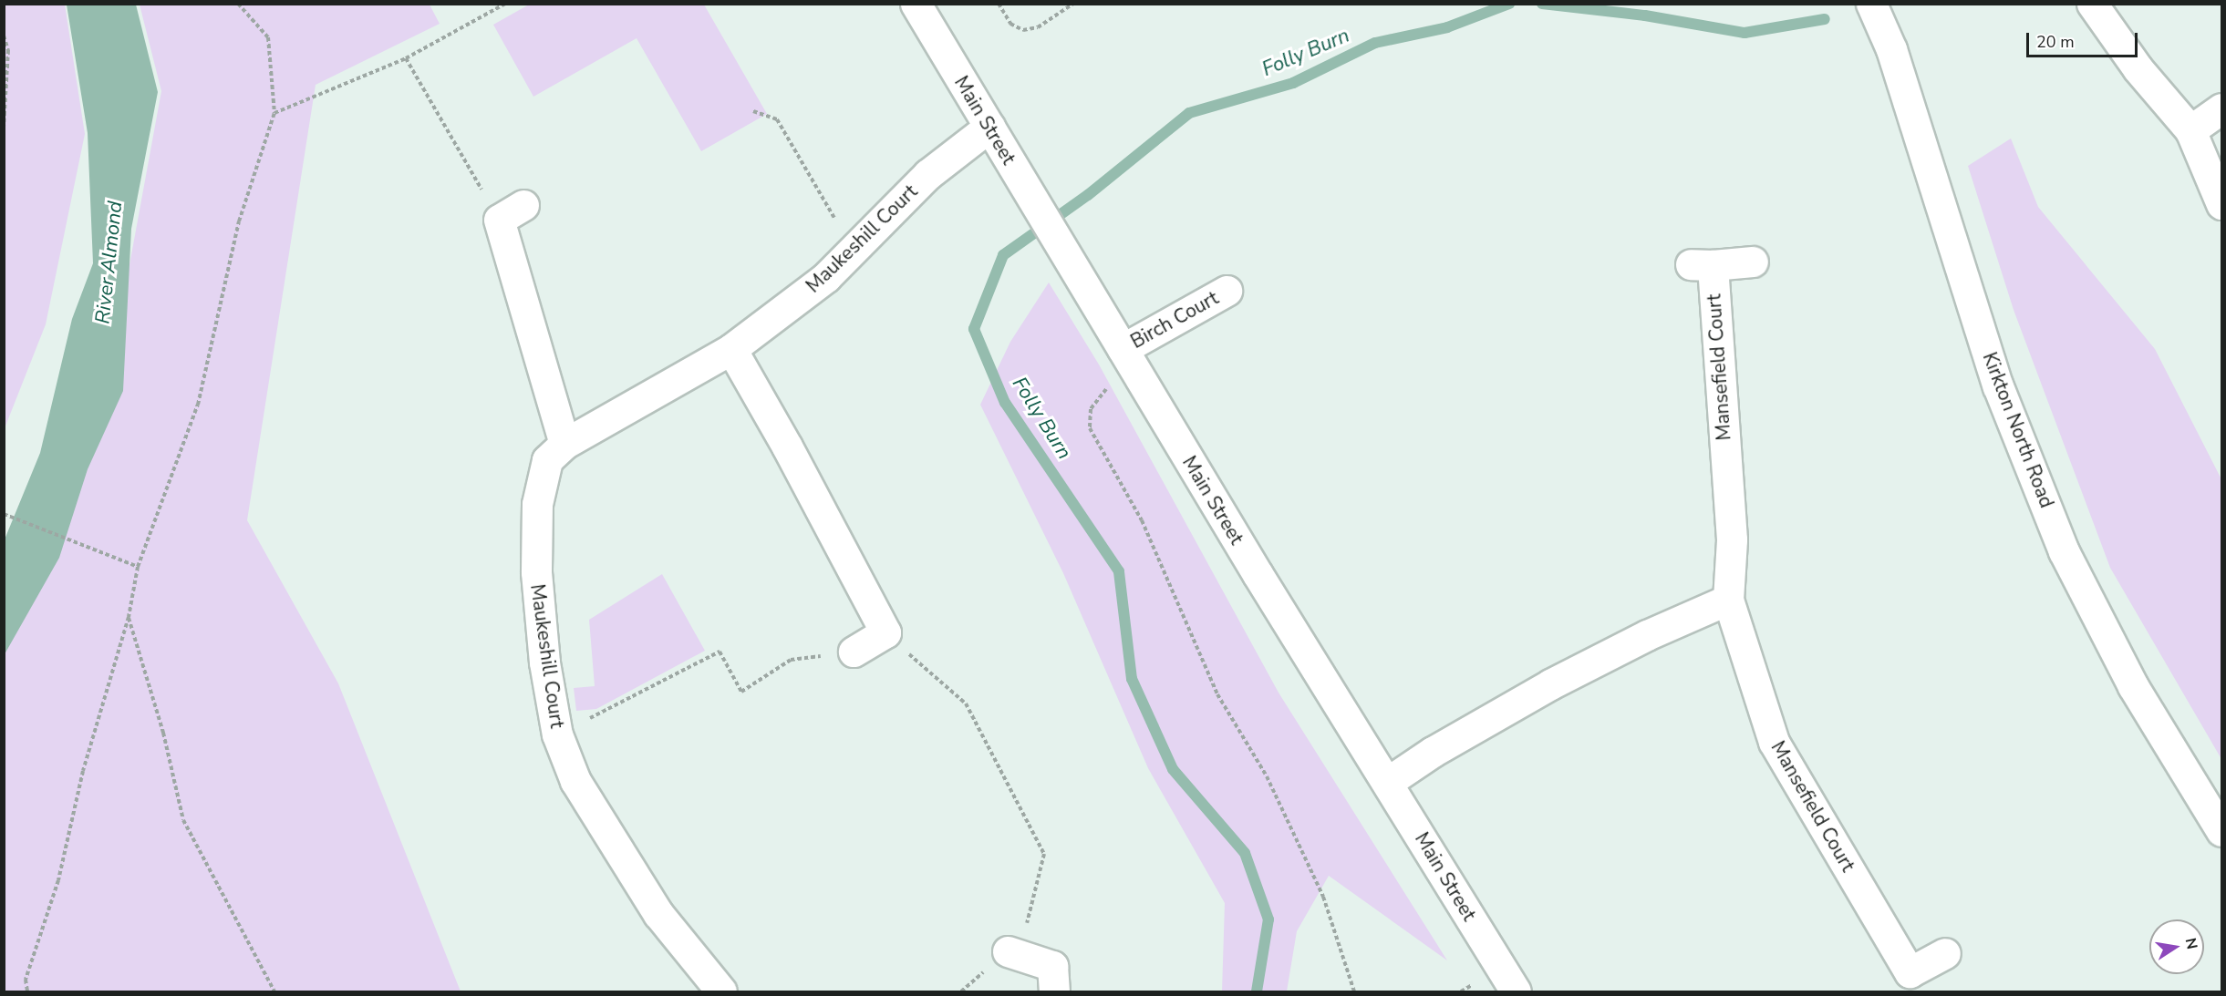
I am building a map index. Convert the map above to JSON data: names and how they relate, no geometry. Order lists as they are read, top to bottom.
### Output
{
  "streets": {
    "street": [
      "Main Street",
      "Maukeshill Court",
      "Birch Court",
      "Mansefield Court",
      "Kirkton North Road"
    ]
  },
  "crossings": [
    ["Main Street", "Maukeshill Court"],
    ["Main Street", "Birch Court"]
  ],
  "water": ["Folly Burn", "River Almond"],
  "scale_bar": "20 m",
  "north": "right"
}
